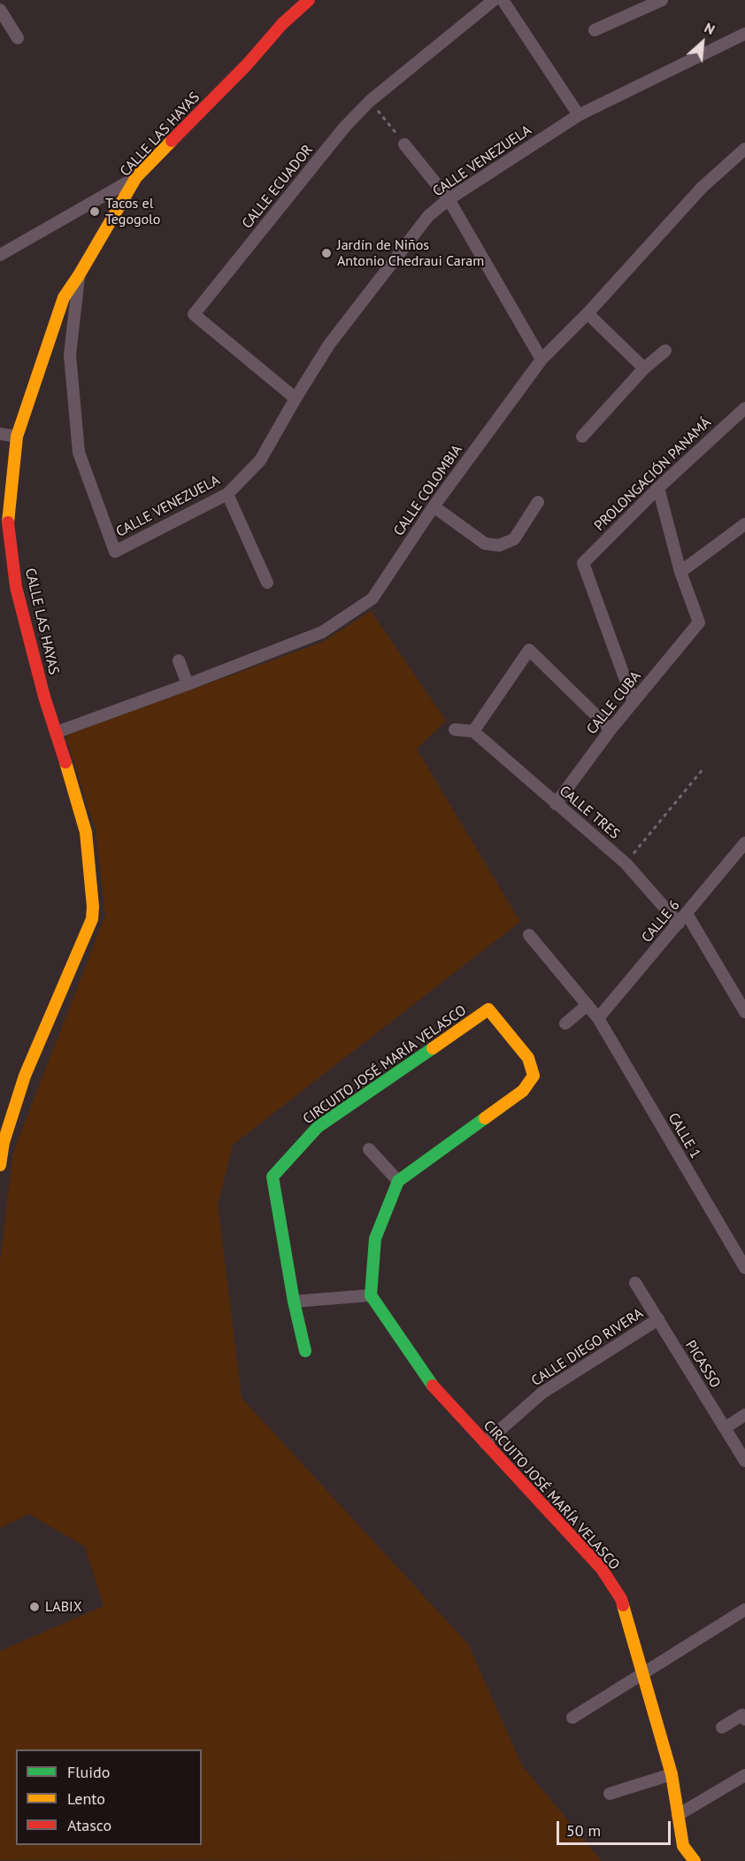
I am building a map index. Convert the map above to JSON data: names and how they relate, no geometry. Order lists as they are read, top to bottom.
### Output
{
  "streets": {
    "street": [
      "CALLE LAS HAYAS",
      "CALLE VENEZUELA",
      "CALLE ECUADOR",
      "PROLONGACIÓN PANAMÁ",
      "CALLE COLOMBIA",
      "CALLE CUBA",
      "CALLE TRES",
      "CALLE 6",
      "CIRCUITO JOSÉ MARÍA VELASCO",
      "CALLE 1",
      "CALLE DIEGO RIVERA",
      "PICASSO"
    ]
  },
  "crossings": [
    ["CALLE LAS HAYAS", "CALLE VENEZUELA"],
    ["CALLE LAS HAYAS", "CALLE COLOMBIA"],
    ["CALLE VENEZUELA", "CALLE ECUADOR"],
    ["PROLONGACIÓN PANAMÁ", "CALLE CUBA"],
    ["CALLE CUBA", "CALLE TRES"],
    ["CALLE TRES", "CALLE 6"],
    ["CALLE 6", "CALLE 1"],
    ["CIRCUITO JOSÉ MARÍA VELASCO", "CALLE DIEGO RIVERA"],
    ["CALLE DIEGO RIVERA", "PICASSO"]
  ],
  "places": ["Tacos el Tegogolo", "Jardín de Niños Antonio Chedraui Caram", "LABIX"],
  "legend": ["Fluido", "Lento", "Atasco"],
  "scale_bar": "50 m",
  "north": "top right"
}
